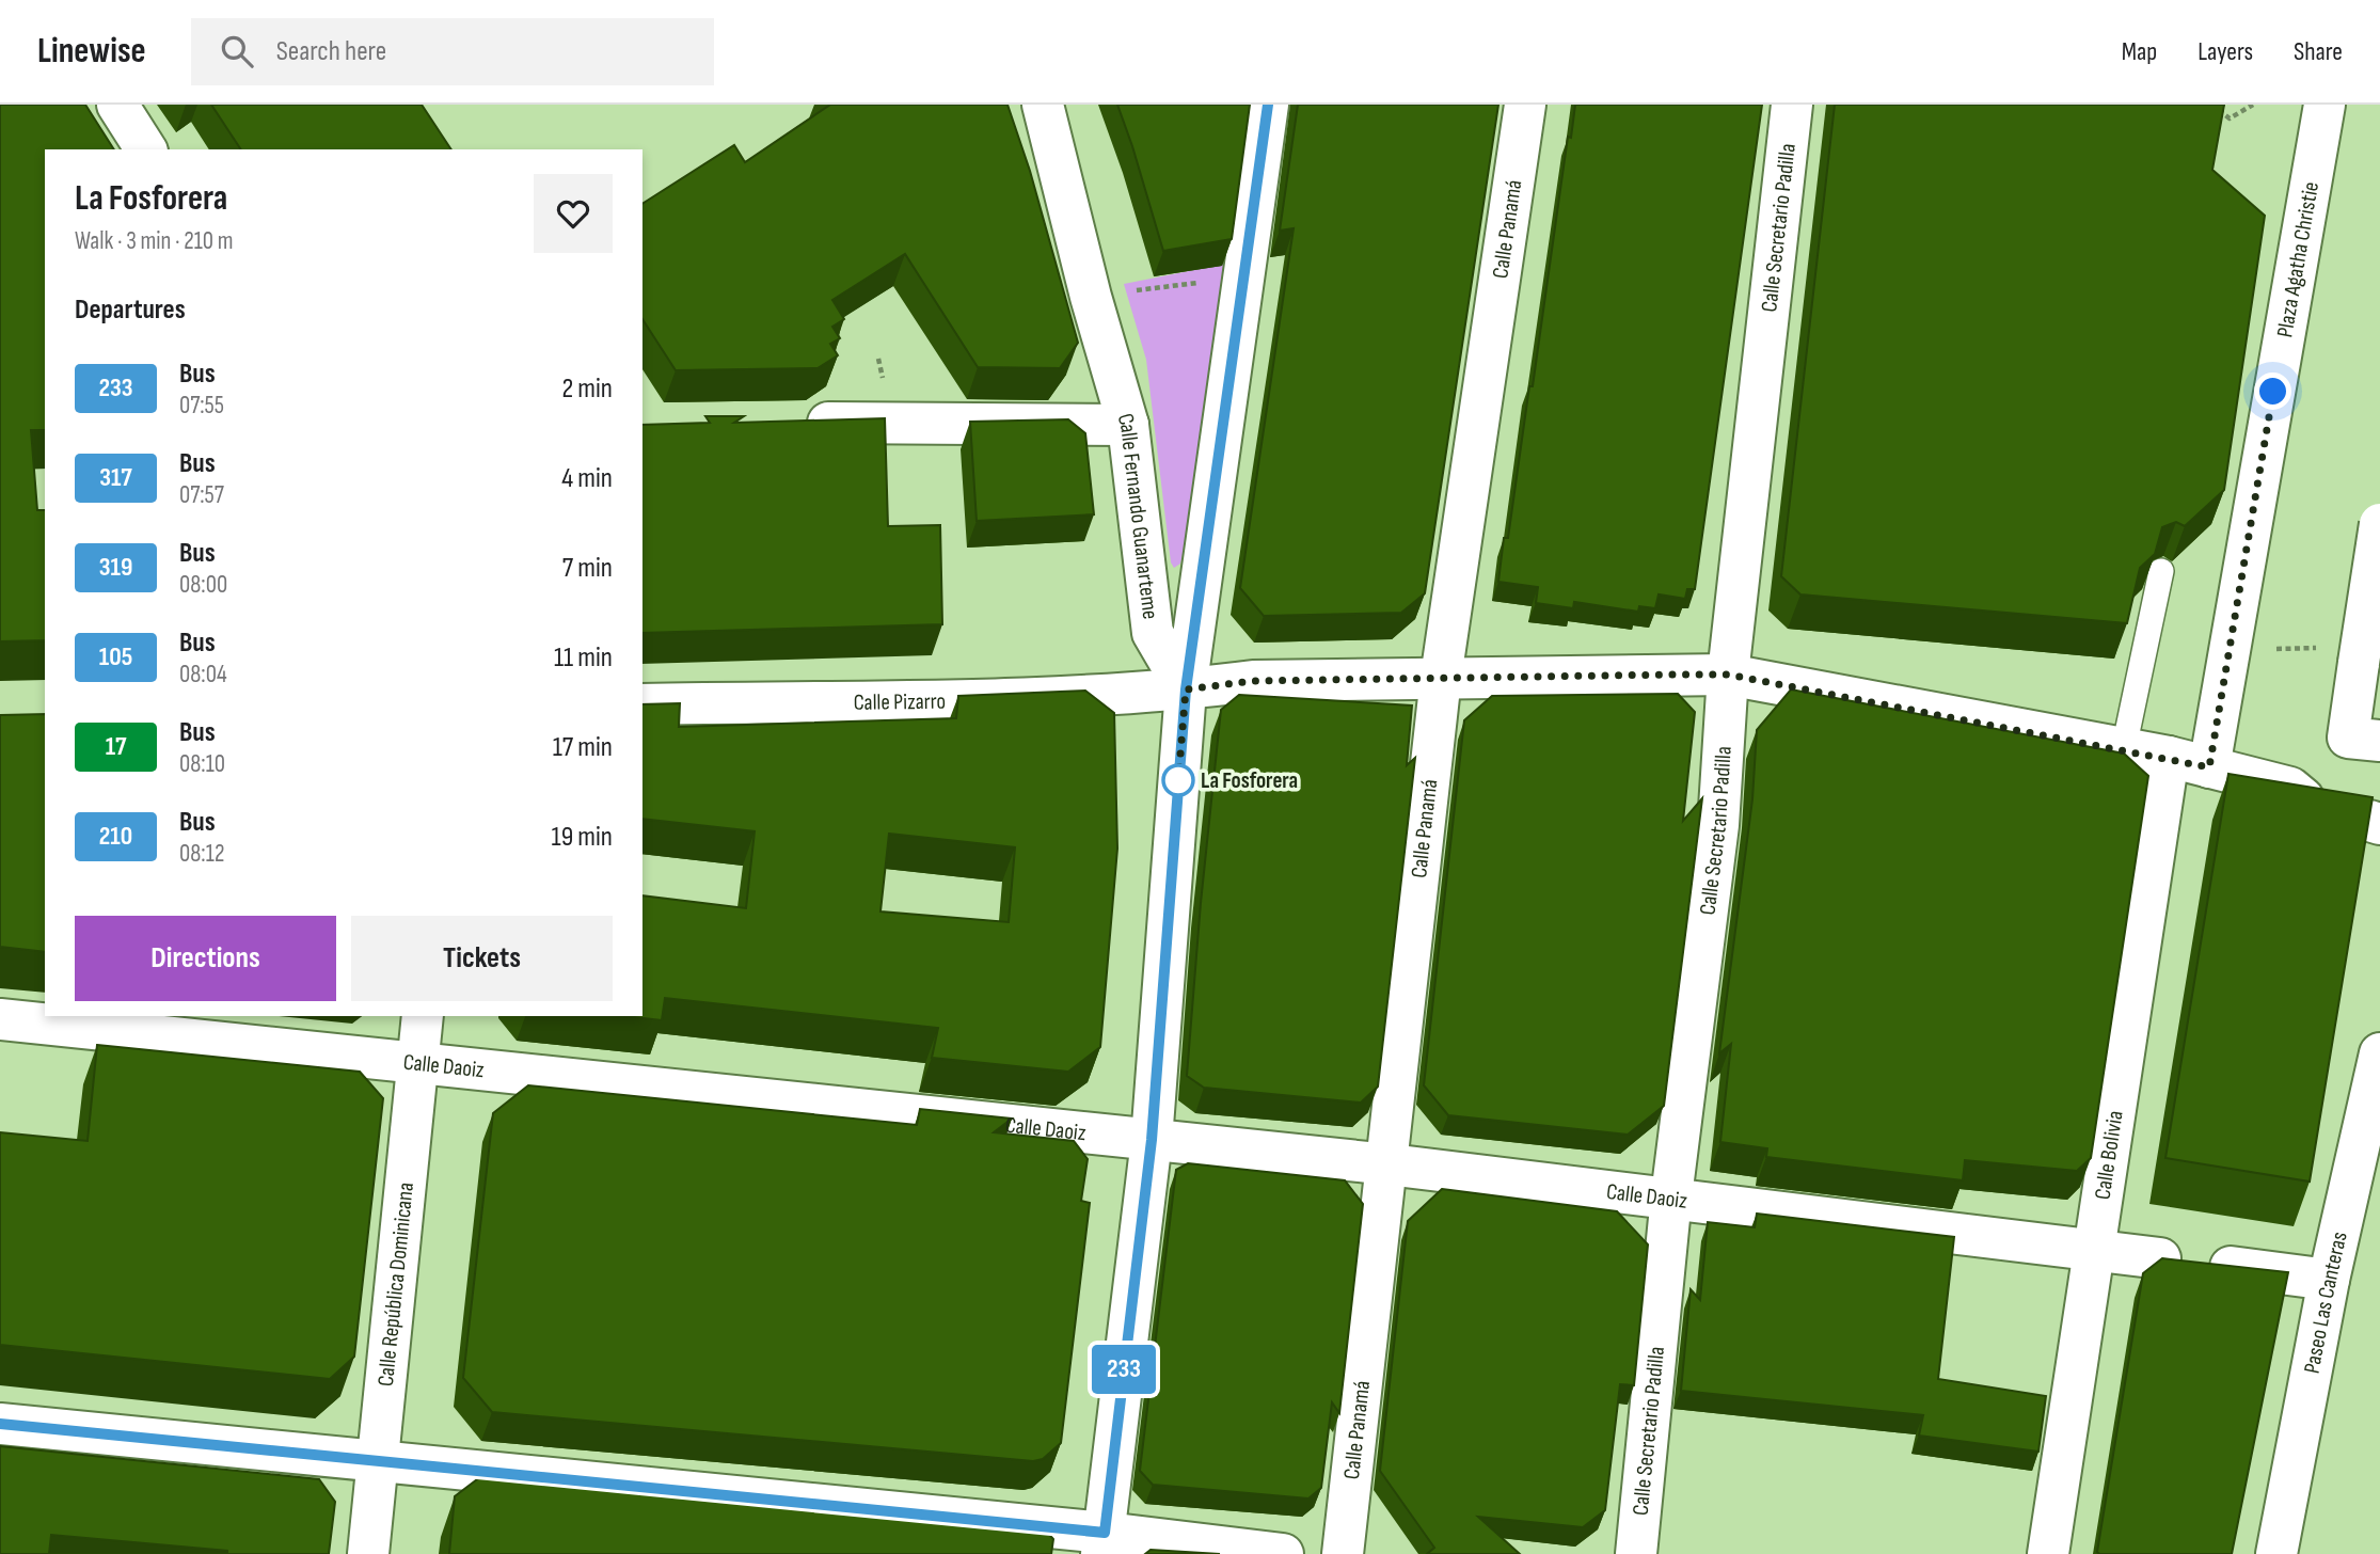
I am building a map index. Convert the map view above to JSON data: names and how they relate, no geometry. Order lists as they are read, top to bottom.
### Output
{
  "streets": {
    "street": [
      "Calle Secretario Padilla",
      "Calle Panamá",
      "Plaza Agatha Christie",
      "Calle Fernando Guanarteme",
      "Calle Pizarro",
      "Calle Daoiz",
      "Calle Bolivia",
      "Calle República Dominicana",
      "Paseo Las Canteras"
    ]
  },
  "crossings": [
    ["Calle Secretario Padilla", "Calle Pizarro"],
    ["Calle Secretario Padilla", "Calle Daoiz"],
    ["Calle Panamá", "Calle Pizarro"],
    ["Calle Panamá", "Calle Daoiz"],
    ["Plaza Agatha Christie", "Calle Pizarro"],
    ["Calle Fernando Guanarteme", "Calle Pizarro"],
    ["Calle Pizarro", "Calle Bolivia"],
    ["Calle Daoiz", "Calle Bolivia"],
    ["Calle Daoiz", "Calle República Dominicana"],
    ["Calle Daoiz", "Paseo Las Canteras"]
  ],
  "places": ["La Fosforera"],
  "lines": ["bus line 233"],
  "page": {
    "header": "Linewise",
    "search": "Search here",
    "nav": ["Map", "Layers", "Share"],
    "on_map": "233",
    "heading": [
      ["La Fosforera", "Walk · 3 min · 210 m"],
      "Departures"
    ],
    "list": [
      {
        "mark": "233",
        "name": "Bus",
        "note": "07:55",
        "value": "2 min"
      },
      {
        "mark": "317",
        "name": "Bus",
        "note": "07:57",
        "value": "4 min"
      },
      {
        "mark": "319",
        "name": "Bus",
        "note": "08:00",
        "value": "7 min"
      },
      {
        "mark": "105",
        "name": "Bus",
        "note": "08:04",
        "value": "11 min"
      },
      {
        "mark": "17",
        "name": "Bus",
        "note": "08:10",
        "value": "17 min"
      },
      {
        "mark": "210",
        "name": "Bus",
        "note": "08:12",
        "value": "19 min"
      }
    ],
    "buttons": ["Directions", "Tickets"]
  }
}
